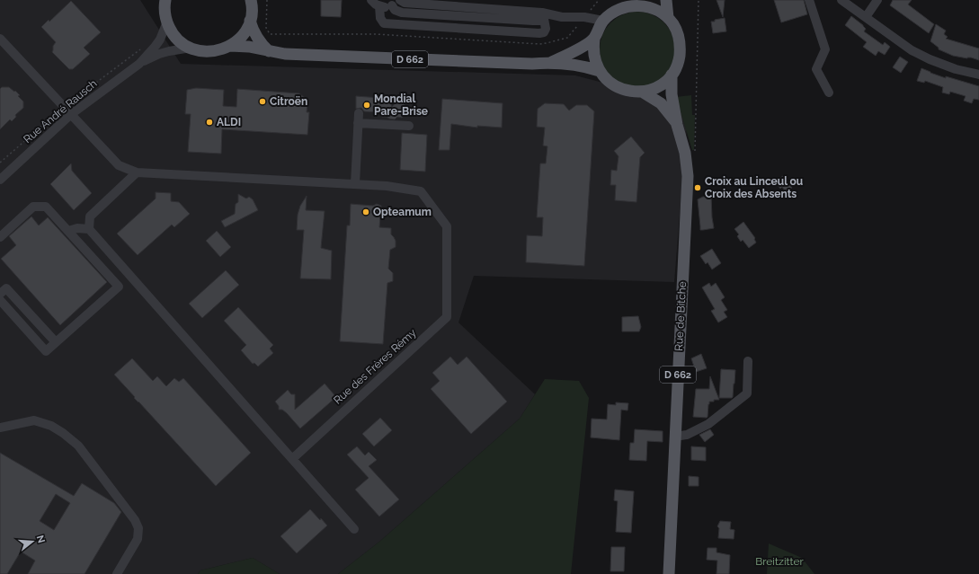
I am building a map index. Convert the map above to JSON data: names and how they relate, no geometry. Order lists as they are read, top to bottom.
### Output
{
  "streets": {
    "main road": ["D 662", "Rue de Bitche"],
    "street": ["Rue André Rausch", "Rue des Frères Rémy"]
  },
  "crossings": [
    ["D 662", "Rue de Bitche"],
    ["Rue André Rausch", "Rue des Frères Rémy"]
  ],
  "parks": ["Breitzitter"],
  "places": [
    "Citroën",
    "Mondial Pare-Brise",
    "ALDI",
    "Croix au Linceul ou Croix des Absents",
    "Opteamum"
  ],
  "north": "right"
}
